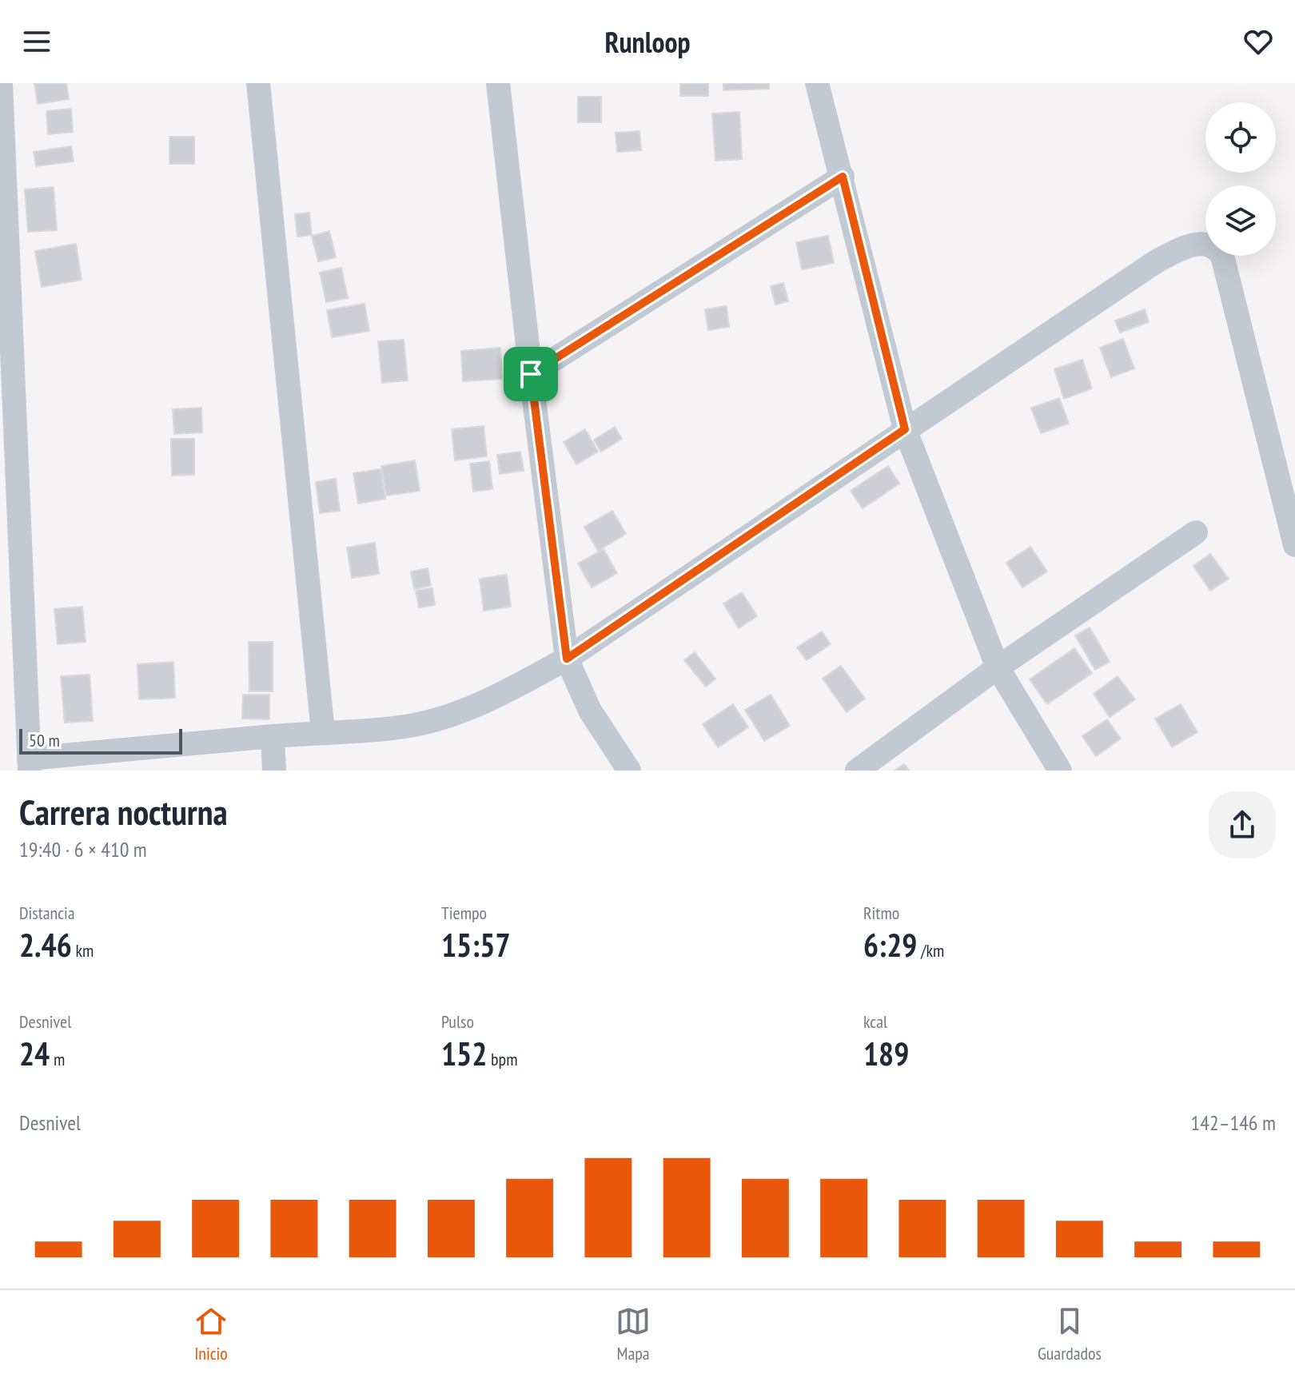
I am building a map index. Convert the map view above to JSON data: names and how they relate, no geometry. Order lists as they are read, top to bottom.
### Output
{
  "scale_bar": "50 m",
  "page": {
    "header": "Runloop",
    "scale": "50 m",
    "heading": ["Carrera nocturna", "19:40 · 6 × 410 m"],
    "stats": [
      ["Distancia", "2.46 km"],
      ["Tiempo", "15:57"],
      ["Ritmo", "6:29 /km"],
      ["Desnivel", "24 m"],
      ["Pulso", "152 bpm"],
      ["kcal", "189"]
    ],
    "chart": ["Desnivel", "142–146 m"],
    "tabs": ["Inicio", "Mapa", "Guardados"]
  }
}
